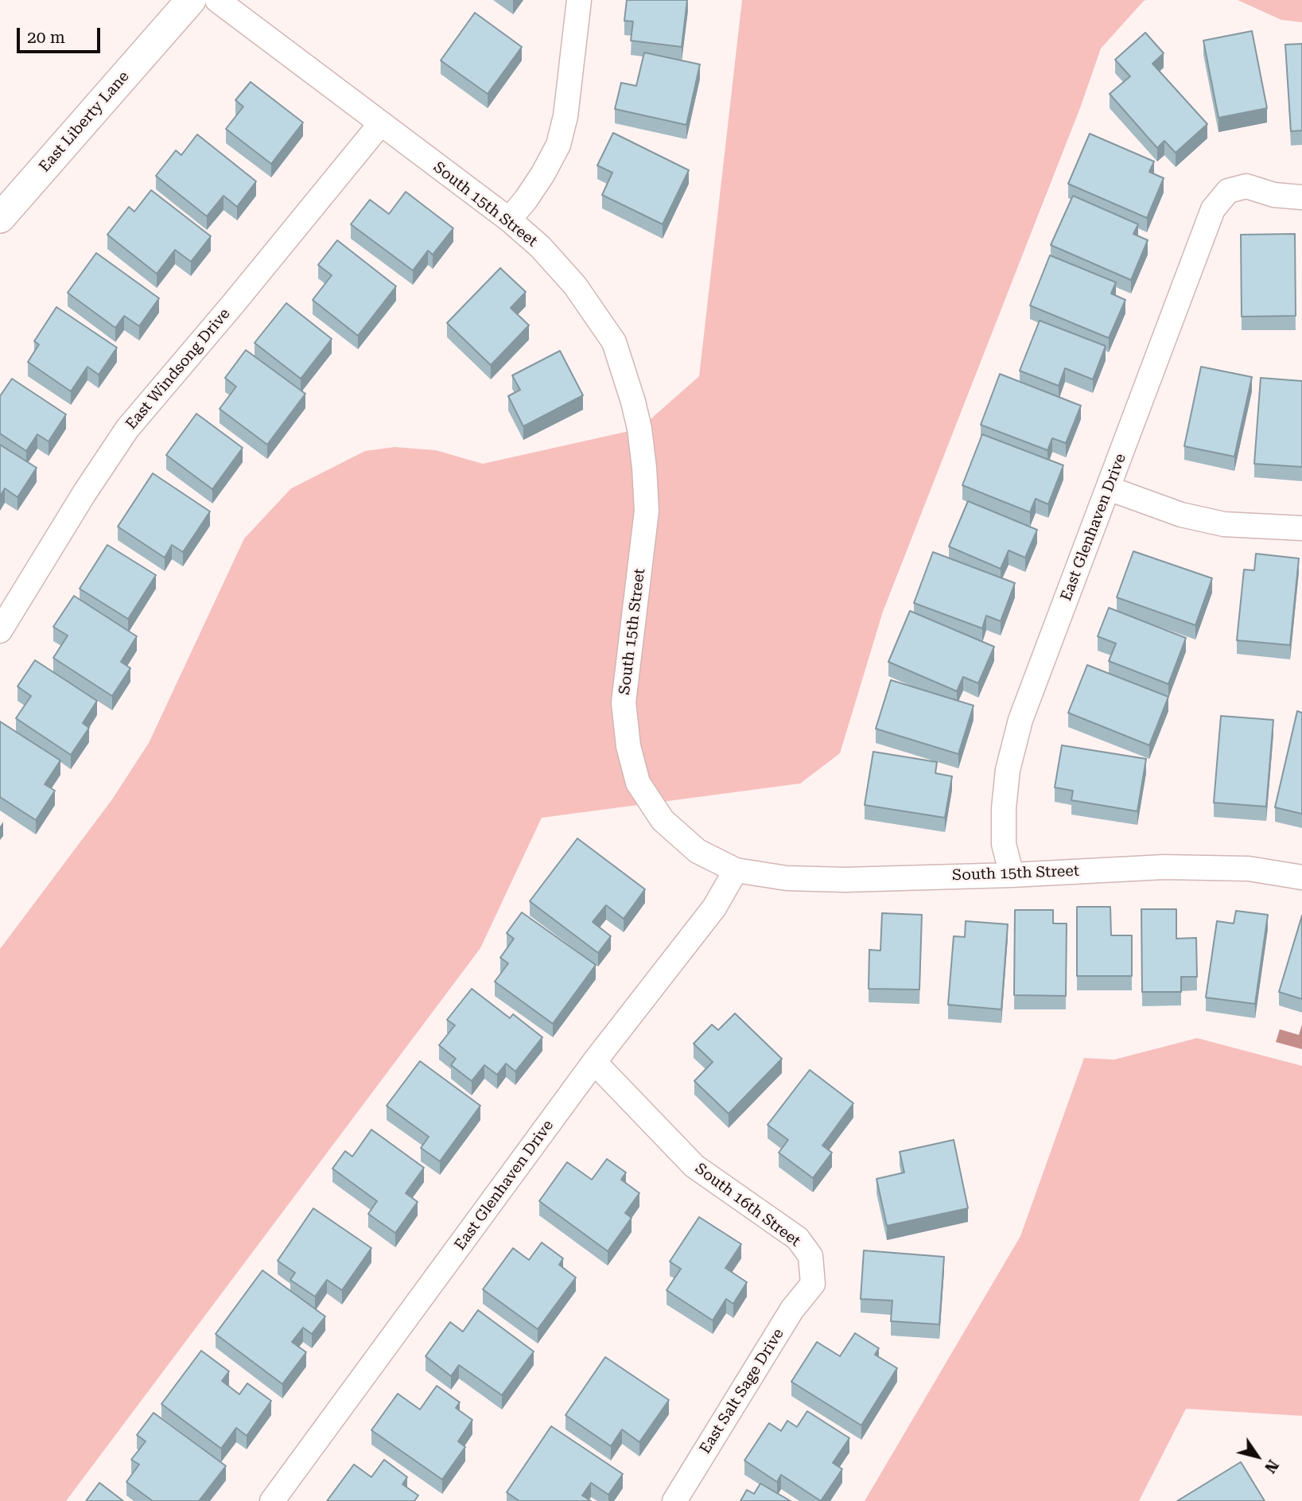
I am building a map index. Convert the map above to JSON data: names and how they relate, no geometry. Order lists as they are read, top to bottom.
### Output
{
  "streets": {
    "street": [
      "East Liberty Lane",
      "South 15th Street",
      "East Windsong Drive",
      "East Glenhaven Drive",
      "South 16th Street",
      "East Salt Sage Drive"
    ]
  },
  "crossings": [
    ["South 15th Street", "East Windsong Drive"],
    ["South 15th Street", "East Glenhaven Drive"],
    ["East Glenhaven Drive", "South 16th Street"],
    ["South 16th Street", "East Salt Sage Drive"]
  ],
  "scale_bar": "20 m",
  "north": "bottom right"
}
